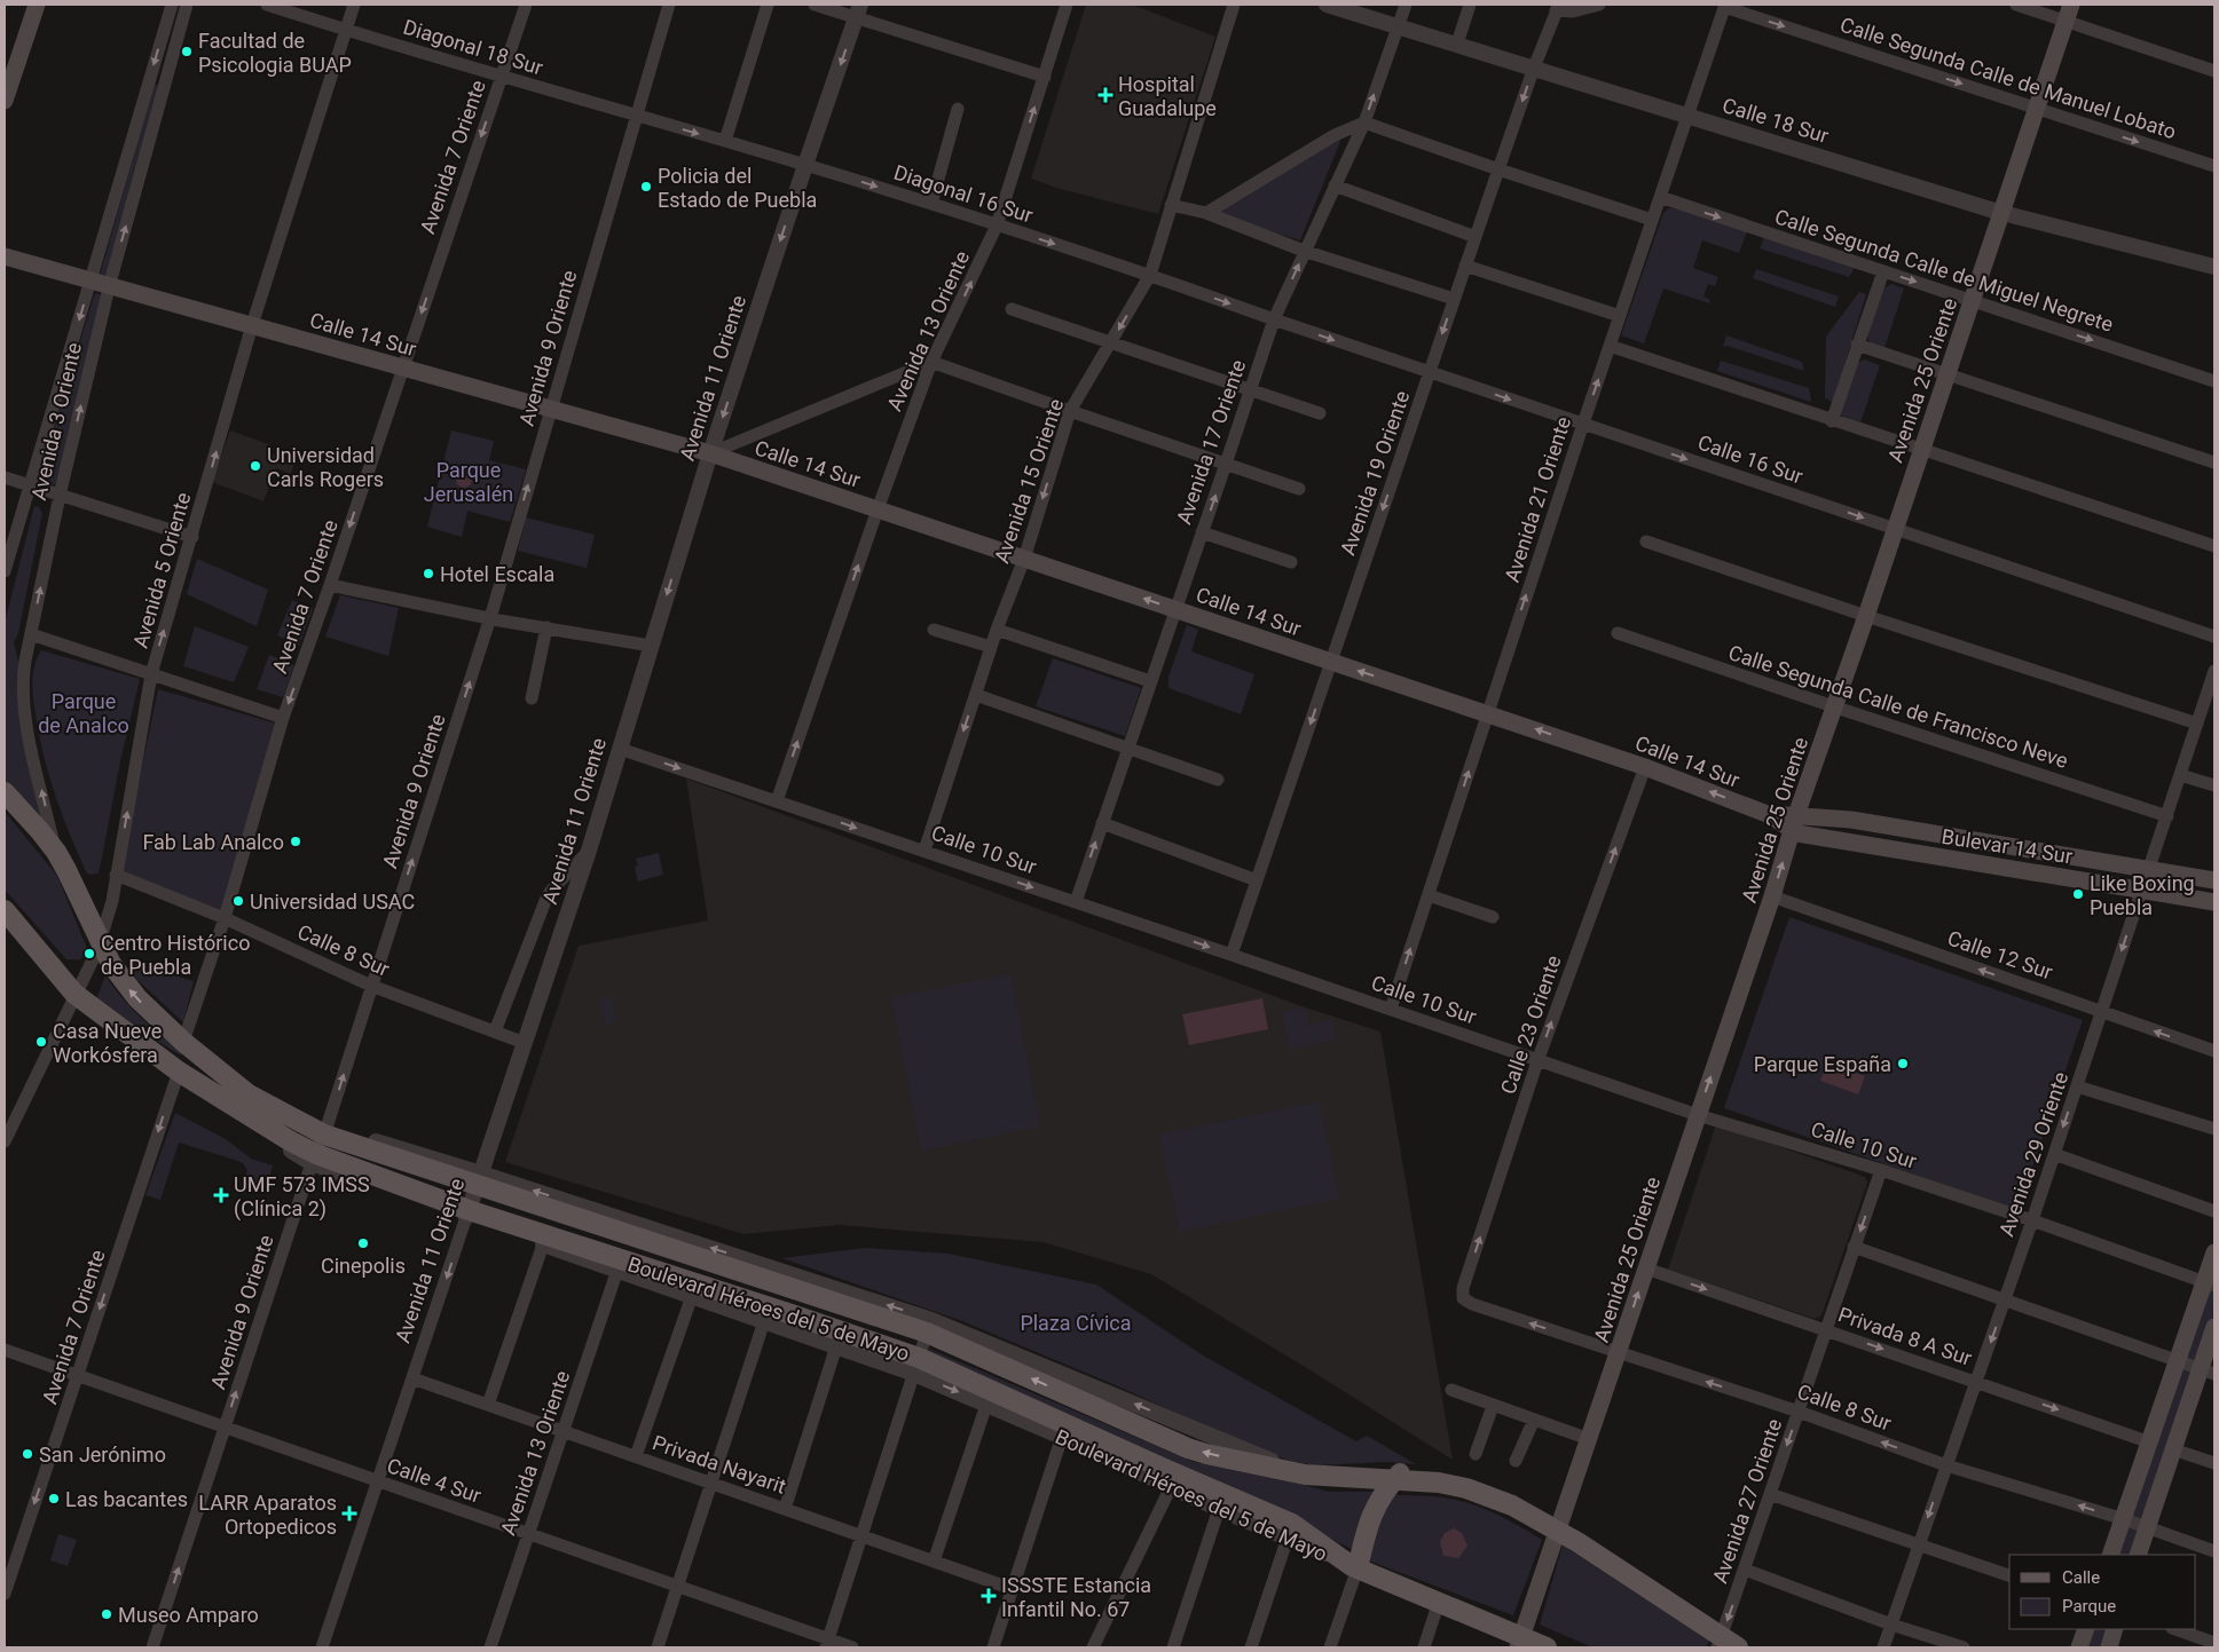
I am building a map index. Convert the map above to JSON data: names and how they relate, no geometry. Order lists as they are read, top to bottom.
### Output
{
  "streets": {
    "main road": [
      "Calle 14 Sur",
      "Avenida 25 Oriente",
      "Bulevar 14 Sur",
      "Boulevard Héroes del 5 de Mayo"
    ],
    "street": [
      "Diagonal 18 Sur",
      "Calle Segunda Calle de Manuel Lobato",
      "Calle 18 Sur",
      "Avenida 7 Oriente",
      "Diagonal 16 Sur",
      "Calle Segunda Calle de Miguel Negrete",
      "Avenida 13 Oriente",
      "Avenida 9 Oriente",
      "Avenida 11 Oriente",
      "Avenida 3 Oriente",
      "Avenida 17 Oriente",
      "Calle 16 Sur",
      "Avenida 19 Oriente",
      "Avenida 15 Oriente",
      "Avenida 21 Oriente",
      "Avenida 5 Oriente",
      "Calle Segunda Calle de Francisco Neve",
      "Calle 10 Sur",
      "Calle 8 Sur",
      "Calle 12 Sur",
      "Calle 23 Oriente",
      "Avenida 29 Oriente",
      "Privada 8 A Sur",
      "Privada Nayarit",
      "Calle 4 Sur",
      "Avenida 27 Oriente"
    ]
  },
  "crossings": [
    ["Diagonal 18 Sur", "Avenida 7 Oriente"],
    ["Diagonal 18 Sur", "Diagonal 16 Sur"],
    ["Diagonal 18 Sur", "Avenida 9 Oriente"],
    ["Diagonal 18 Sur", "Avenida 5 Oriente"],
    ["Calle Segunda Calle de Manuel Lobato", "Avenida 25 Oriente"],
    ["Calle Segunda Calle de Manuel Lobato", "Avenida 21 Oriente"],
    ["Calle 18 Sur", "Avenida 25 Oriente"],
    ["Calle 18 Sur", "Avenida 17 Oriente"],
    ["Calle 18 Sur", "Avenida 19 Oriente"],
    ["Calle 18 Sur", "Avenida 21 Oriente"],
    ["Avenida 7 Oriente", "Calle 14 Sur"],
    ["Avenida 7 Oriente", "Calle 8 Sur"],
    ["Avenida 7 Oriente", "Boulevard Héroes del 5 de Mayo"],
    ["Avenida 7 Oriente", "Calle 4 Sur"],
    ["Diagonal 16 Sur", "Avenida 13 Oriente"],
    ["Diagonal 16 Sur", "Avenida 9 Oriente"],
    ["Diagonal 16 Sur", "Avenida 11 Oriente"],
    ["Diagonal 16 Sur", "Avenida 17 Oriente"],
    ["Diagonal 16 Sur", "Calle 16 Sur"],
    ["Diagonal 16 Sur", "Avenida 15 Oriente"],
    ["Calle Segunda Calle de Miguel Negrete", "Avenida 25 Oriente"],
    ["Calle Segunda Calle de Miguel Negrete", "Avenida 21 Oriente"],
    ["Avenida 13 Oriente", "Calle 14 Sur"],
    ["Avenida 13 Oriente", "Calle 10 Sur"],
    ["Avenida 13 Oriente", "Boulevard Héroes del 5 de Mayo"],
    ["Avenida 13 Oriente", "Privada Nayarit"],
    ["Avenida 13 Oriente", "Calle 4 Sur"],
    ["Calle 14 Sur", "Avenida 9 Oriente"],
    ["Calle 14 Sur", "Avenida 11 Oriente"],
    ["Calle 14 Sur", "Avenida 25 Oriente"],
    ["Calle 14 Sur", "Avenida 3 Oriente"],
    ["Calle 14 Sur", "Avenida 17 Oriente"],
    ["Calle 14 Sur", "Avenida 19 Oriente"],
    ["Calle 14 Sur", "Avenida 15 Oriente"],
    ["Calle 14 Sur", "Avenida 21 Oriente"],
    ["Calle 14 Sur", "Avenida 5 Oriente"],
    ["Calle 14 Sur", "Bulevar 14 Sur"],
    ["Calle 14 Sur", "Calle 23 Oriente"],
    ["Avenida 9 Oriente", "Calle 8 Sur"],
    ["Avenida 9 Oriente", "Boulevard Héroes del 5 de Mayo"],
    ["Avenida 9 Oriente", "Calle 4 Sur"],
    ["Avenida 11 Oriente", "Calle 10 Sur"],
    ["Avenida 11 Oriente", "Calle 8 Sur"],
    ["Avenida 11 Oriente", "Boulevard Héroes del 5 de Mayo"],
    ["Avenida 11 Oriente", "Privada Nayarit"],
    ["Avenida 11 Oriente", "Calle 4 Sur"],
    ["Avenida 25 Oriente", "Calle 16 Sur"],
    ["Avenida 25 Oriente", "Calle Segunda Calle de Francisco Neve"],
    ["Avenida 25 Oriente", "Bulevar 14 Sur"],
    ["Avenida 25 Oriente", "Calle 10 Sur"],
    ["Avenida 25 Oriente", "Calle 8 Sur"],
    ["Avenida 25 Oriente", "Calle 12 Sur"],
    ["Avenida 25 Oriente", "Boulevard Héroes del 5 de Mayo"],
    ["Avenida 25 Oriente", "Privada 8 A Sur"],
    ["Avenida 3 Oriente", "Boulevard Héroes del 5 de Mayo"],
    ["Avenida 17 Oriente", "Calle 16 Sur"],
    ["Avenida 17 Oriente", "Calle 10 Sur"],
    ["Calle 16 Sur", "Avenida 19 Oriente"],
    ["Calle 16 Sur", "Avenida 21 Oriente"],
    ["Avenida 19 Oriente", "Calle 10 Sur"],
    ["Avenida 15 Oriente", "Calle 10 Sur"],
    ["Avenida 21 Oriente", "Calle 10 Sur"],
    ["Avenida 5 Oriente", "Calle 8 Sur"],
    ["Avenida 5 Oriente", "Boulevard Héroes del 5 de Mayo"],
    ["Calle Segunda Calle de Francisco Neve", "Avenida 29 Oriente"],
    ["Bulevar 14 Sur", "Avenida 29 Oriente"],
    ["Calle 10 Sur", "Calle 23 Oriente"],
    ["Calle 10 Sur", "Avenida 29 Oriente"],
    ["Calle 10 Sur", "Avenida 27 Oriente"],
    ["Calle 8 Sur", "Calle 23 Oriente"],
    ["Calle 8 Sur", "Avenida 29 Oriente"],
    ["Calle 8 Sur", "Avenida 27 Oriente"],
    ["Calle 12 Sur", "Avenida 29 Oriente"],
    ["Avenida 29 Oriente", "Privada 8 A Sur"],
    ["Privada 8 A Sur", "Avenida 27 Oriente"]
  ],
  "one_way": [
    "Avenida 7 Oriente",
    "Avenida 13 Oriente",
    "Avenida 9 Oriente",
    "Avenida 19 Oriente",
    "Avenida 15 Oriente",
    "Avenida 21 Oriente",
    "Avenida 5 Oriente",
    "Calle 10 Sur",
    "Calle 12 Sur",
    "Calle 23 Oriente",
    "Avenida 29 Oriente",
    "Avenida 27 Oriente"
  ],
  "parks": ["Parque Jerusalén", "Parque de Analco", "Plaza Cívica"],
  "places": {
    "other": [
      "Facultad de Psicologia BUAP",
      "Policia del Estado de Puebla",
      "Universidad Carls Rogers",
      "Hotel Escala",
      "Fab Lab Analco",
      "Like Boxing Puebla",
      "Universidad USAC",
      "Centro Histórico de Puebla",
      "Casa Nueve Workósfera",
      "Parque España",
      "Cinepolis",
      "San Jerónimo",
      "Las bacantes",
      "Museo Amparo"
    ],
    "health": [
      "Hospital Guadalupe",
      "UMF 573 IMSS (Clínica 2)",
      "LARR Aparatos Ortopedicos",
      "ISSSTE Estancia Infantil No. 67"
    ]
  },
  "legend": ["Calle", "Parque"]
}
